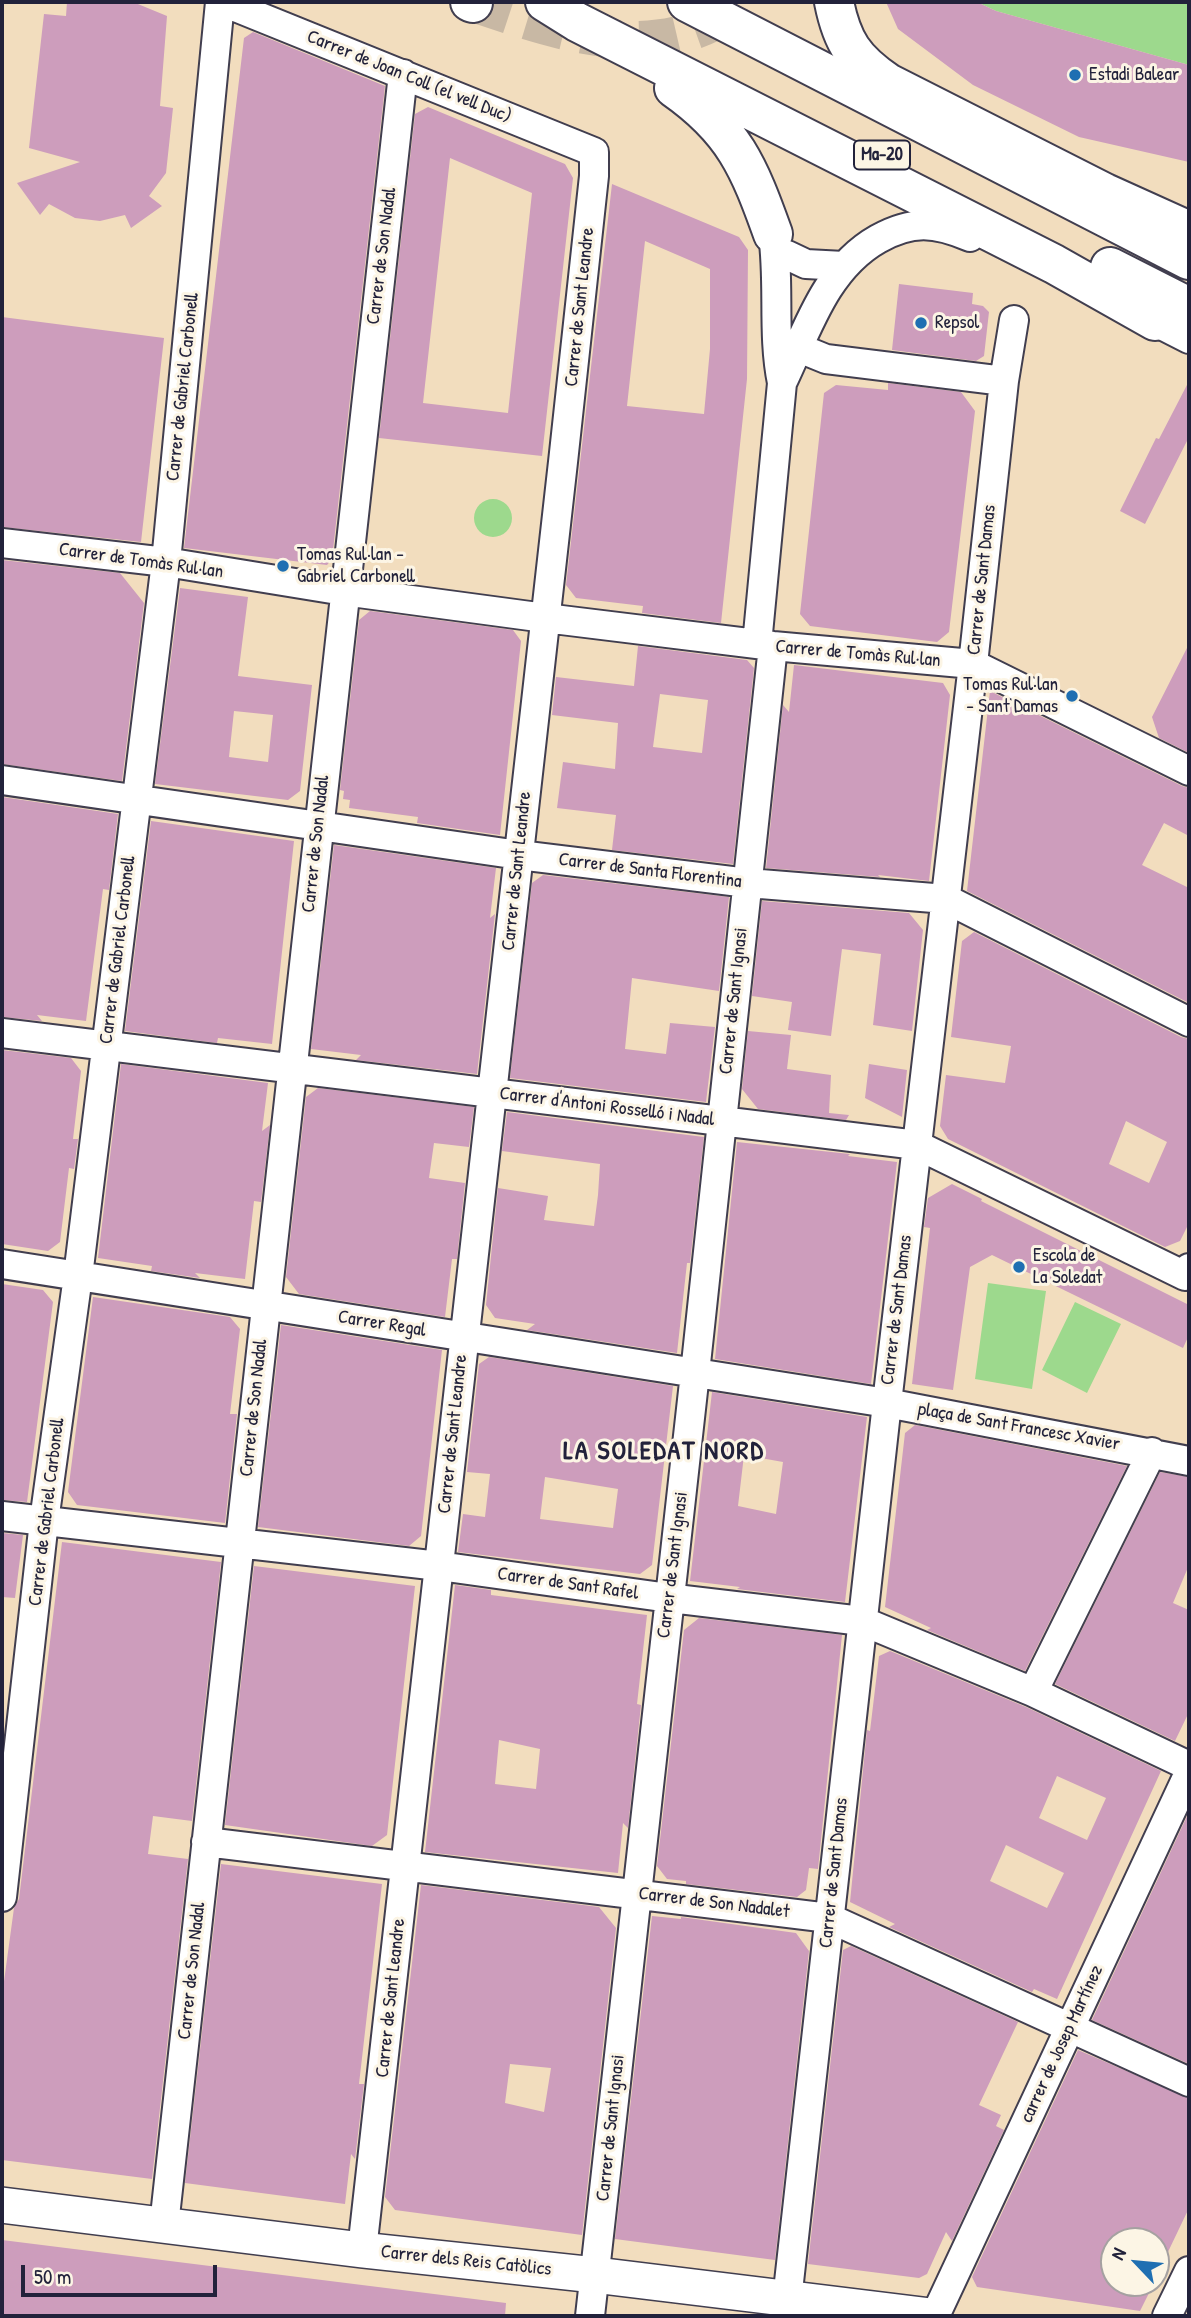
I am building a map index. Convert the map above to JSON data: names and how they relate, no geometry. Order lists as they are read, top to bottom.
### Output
{
  "streets": {
    "main road": ["Ma-20"],
    "street": [
      "Carrer de Joan Coll (el vell Duc)",
      "Carrer de Son Nadal",
      "Carrer de Sant Leandre",
      "Carrer de Gabriel Carbonell",
      "Carrer de Tomàs Rul·lan",
      "Carrer de Sant Damas",
      "Carrer de Santa Florentina",
      "Carrer de Sant Ignasi",
      "Carrer d'Antoni Rosselló i Nadal",
      "Carrer Regal",
      "plaça de Sant Francesc Xavier",
      "Carrer de Sant Rafel",
      "Carrer de Son Nadalet",
      "carrer de Josep Martínez",
      "Carrer dels Reis Catòlics"
    ]
  },
  "crossings": [
    ["Carrer de Joan Coll (el vell Duc)", "Carrer de Son Nadal"],
    ["Carrer de Joan Coll (el vell Duc)", "Carrer de Sant Leandre"],
    ["Carrer de Joan Coll (el vell Duc)", "Carrer de Gabriel Carbonell"],
    ["Carrer de Son Nadal", "Carrer de Tomàs Rul·lan"],
    ["Carrer de Son Nadal", "Carrer de Santa Florentina"],
    ["Carrer de Son Nadal", "Carrer d'Antoni Rosselló i Nadal"],
    ["Carrer de Son Nadal", "Carrer Regal"],
    ["Carrer de Son Nadal", "Carrer de Sant Rafel"],
    ["Carrer de Son Nadal", "Carrer de Son Nadalet"],
    ["Carrer de Son Nadal", "Carrer dels Reis Catòlics"],
    ["Carrer de Sant Leandre", "Carrer de Tomàs Rul·lan"],
    ["Carrer de Sant Leandre", "Carrer de Santa Florentina"],
    ["Carrer de Sant Leandre", "Carrer d'Antoni Rosselló i Nadal"],
    ["Carrer de Sant Leandre", "Carrer Regal"],
    ["Carrer de Sant Leandre", "Carrer de Sant Rafel"],
    ["Carrer de Sant Leandre", "Carrer de Son Nadalet"],
    ["Carrer de Sant Leandre", "Carrer dels Reis Catòlics"],
    ["Carrer de Gabriel Carbonell", "Carrer de Tomàs Rul·lan"],
    ["Carrer de Gabriel Carbonell", "Carrer de Santa Florentina"],
    ["Carrer de Gabriel Carbonell", "Carrer d'Antoni Rosselló i Nadal"],
    ["Carrer de Gabriel Carbonell", "Carrer Regal"],
    ["Carrer de Gabriel Carbonell", "Carrer de Sant Rafel"],
    ["Carrer de Tomàs Rul·lan", "Carrer de Sant Damas"],
    ["Carrer de Tomàs Rul·lan", "Carrer de Sant Ignasi"],
    ["Carrer de Sant Damas", "Carrer de Santa Florentina"],
    ["Carrer de Sant Damas", "Carrer d'Antoni Rosselló i Nadal"],
    ["Carrer de Sant Damas", "Carrer Regal"],
    ["Carrer de Sant Damas", "plaça de Sant Francesc Xavier"],
    ["Carrer de Sant Damas", "Carrer de Sant Rafel"],
    ["Carrer de Sant Damas", "Carrer de Son Nadalet"],
    ["Carrer de Sant Damas", "Carrer dels Reis Catòlics"],
    ["Carrer de Santa Florentina", "Carrer de Sant Ignasi"],
    ["Carrer de Sant Ignasi", "Carrer d'Antoni Rosselló i Nadal"],
    ["Carrer de Sant Ignasi", "Carrer Regal"],
    ["Carrer de Sant Ignasi", "Carrer de Sant Rafel"],
    ["Carrer de Sant Ignasi", "Carrer de Son Nadalet"],
    ["Carrer de Sant Ignasi", "Carrer dels Reis Catòlics"],
    ["Carrer Regal", "plaça de Sant Francesc Xavier"],
    ["Carrer de Son Nadalet", "carrer de Josep Martínez"],
    ["carrer de Josep Martínez", "Carrer dels Reis Catòlics"]
  ],
  "districts": ["LA SOLEDAT NORD"],
  "places": [
    "Estadi Balear",
    "Repsol",
    "Tomas Rul·lan - Gabriel Carbonell",
    "Tomas Rul·lan - Sant Damas",
    "Escola de La Soledat"
  ],
  "scale_bar": "50 m",
  "north": "top left"
}
